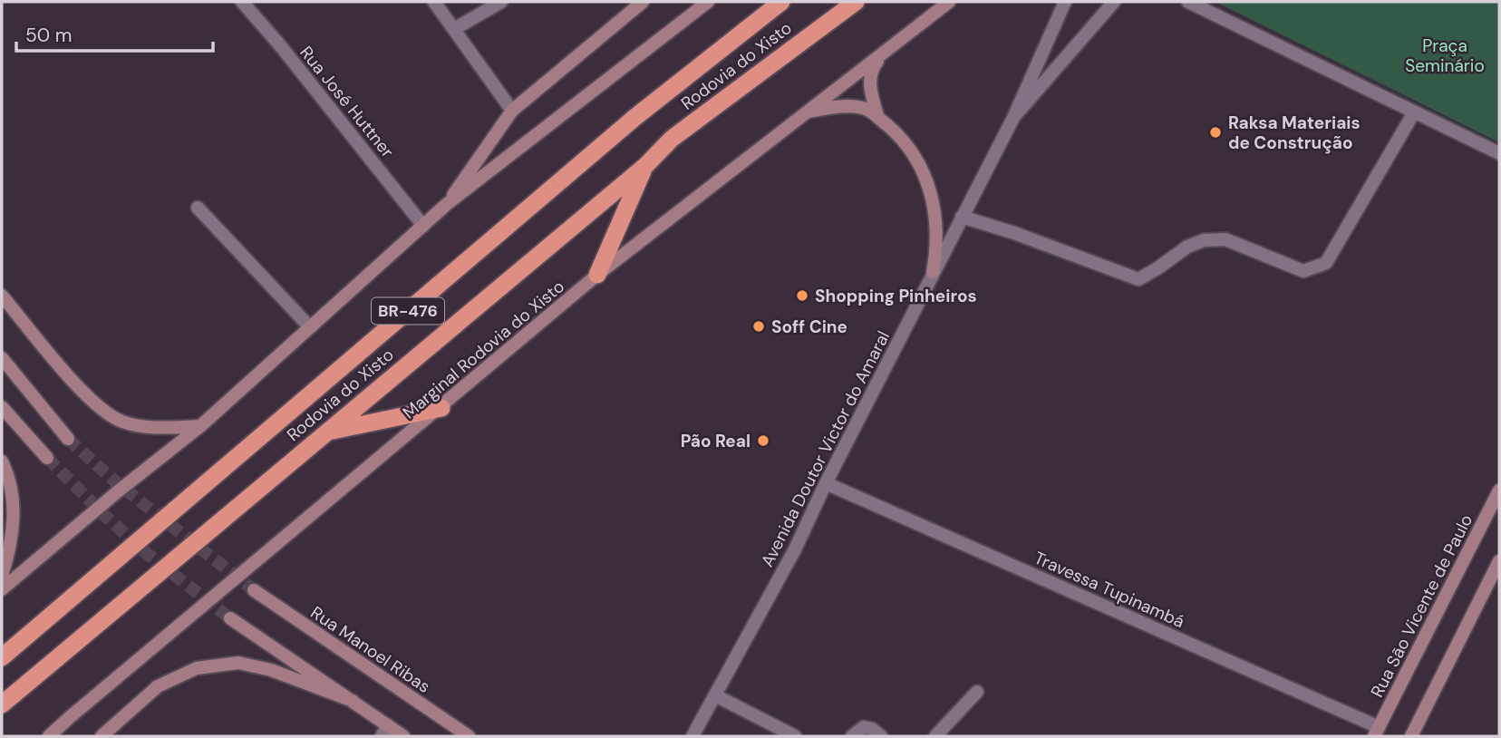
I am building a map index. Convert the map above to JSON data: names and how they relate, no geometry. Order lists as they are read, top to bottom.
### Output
{
  "streets": {
    "highway": ["Rodovia do Xisto", "BR-476"],
    "main road": ["Marginal Rodovia do Xisto", "Rua São Vicente de Paulo", "Rua Manoel Ribas"],
    "street": ["Rua José Huttner", "Avenida Doutor Victor do Amaral", "Travessa Tupinambá"]
  },
  "crossings": [
    ["Avenida Doutor Victor do Amaral", "Travessa Tupinambá"],
    ["Travessa Tupinambá", "Rua São Vicente de Paulo"]
  ],
  "parks": ["Praça Seminário"],
  "places": [
    "Raksa Materiais de Construção",
    "Shopping Pinheiros",
    "Soff Cine",
    "Pão Real"
  ],
  "scale_bar": "50 m"
}
